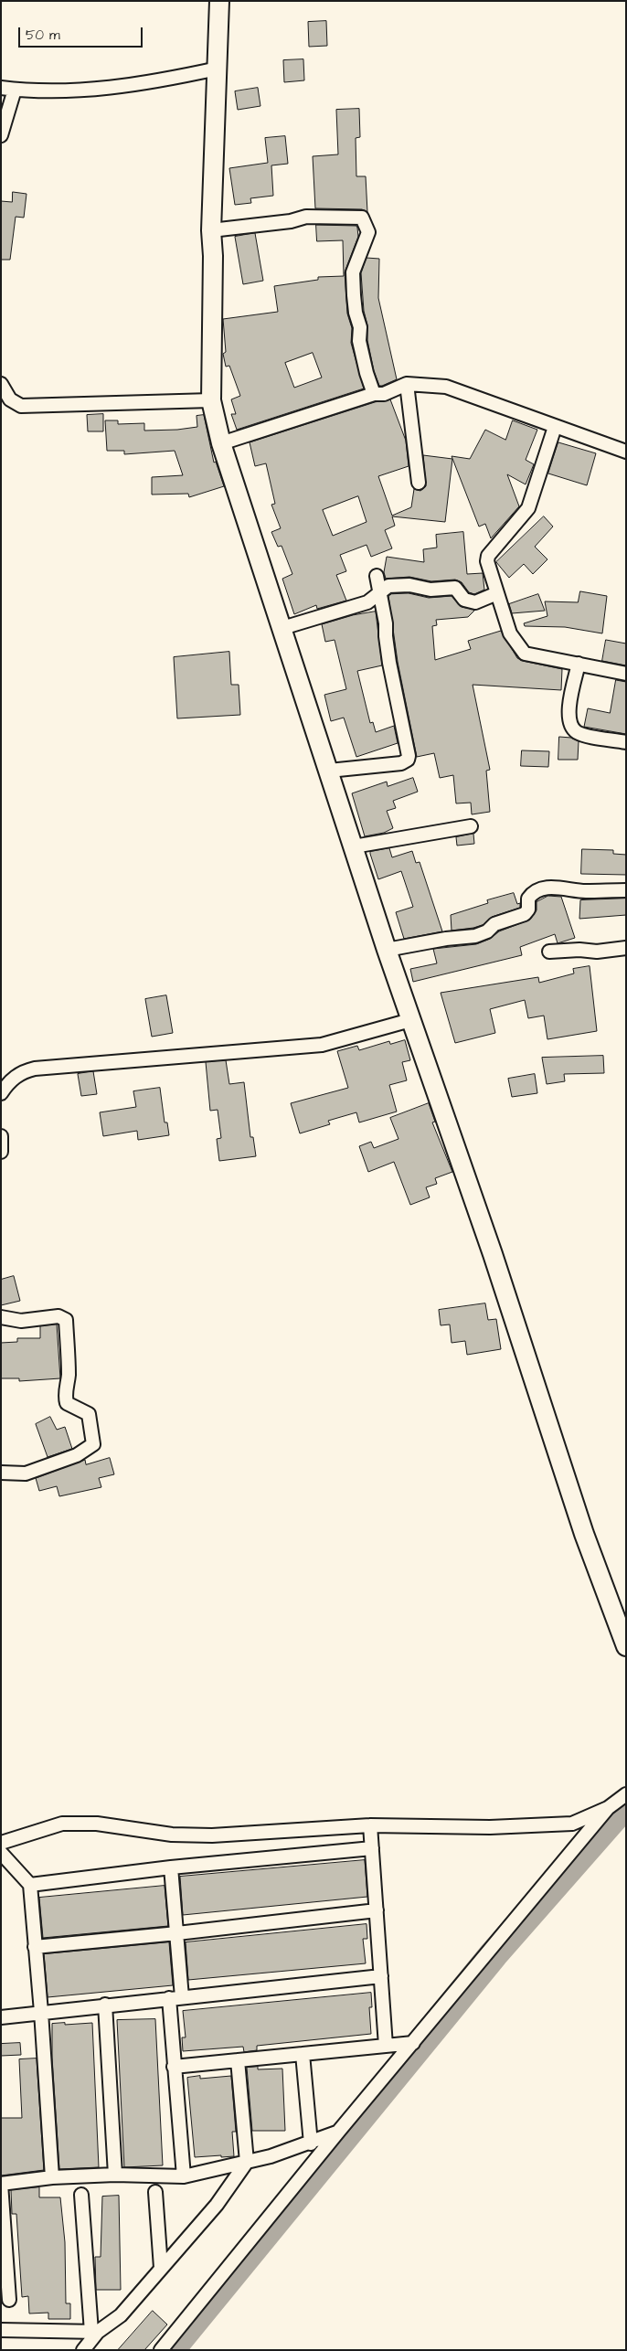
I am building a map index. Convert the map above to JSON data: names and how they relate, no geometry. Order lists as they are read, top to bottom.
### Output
{
  "scale_bar": "50 m"
}
